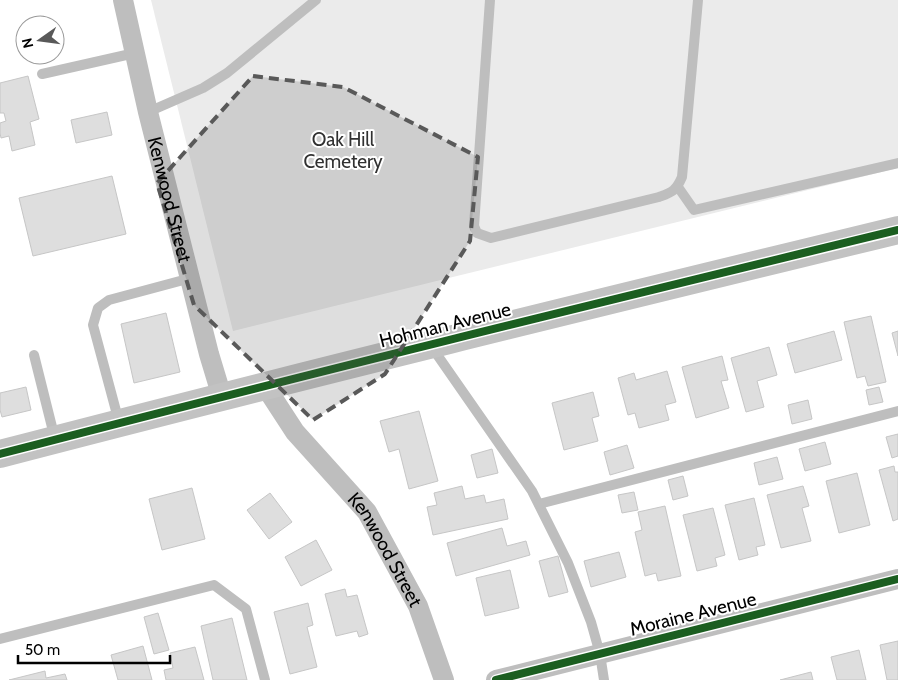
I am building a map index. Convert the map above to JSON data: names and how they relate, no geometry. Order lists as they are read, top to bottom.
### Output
{
  "streets": {
    "main road": ["Hohman Avenue"],
    "street": ["Kenwood Street", "Moraine Avenue"]
  },
  "crossings": [
    ["Kenwood Street", "Hohman Avenue"]
  ],
  "parks": ["Oak Hill Cemetery"],
  "scale_bar": "50 m",
  "north": "left"
}
